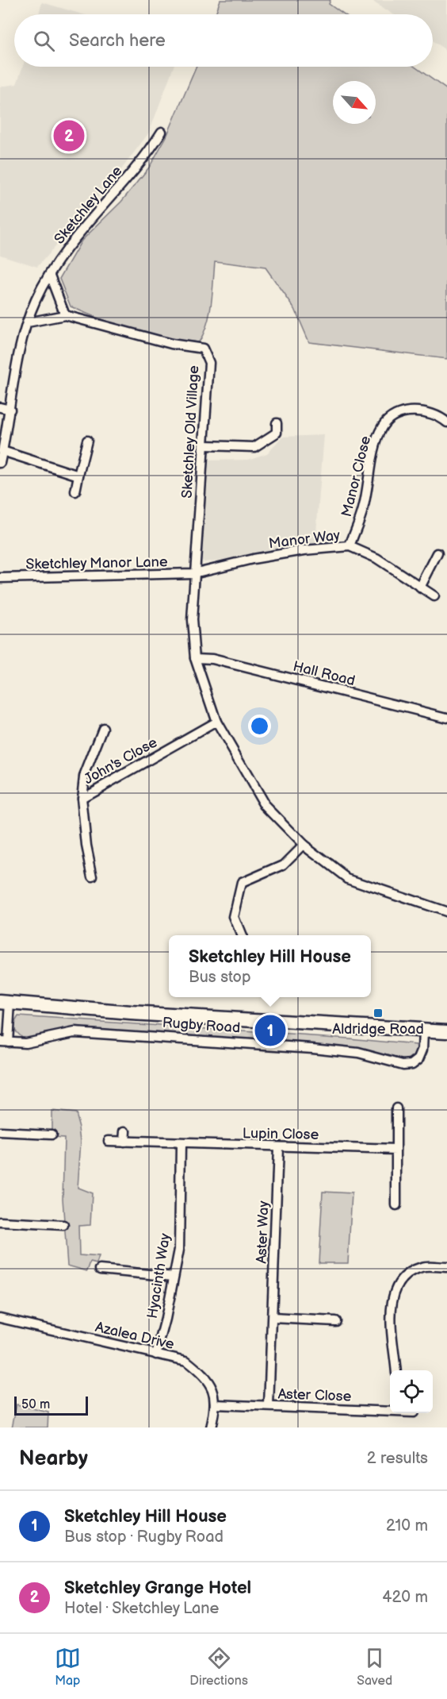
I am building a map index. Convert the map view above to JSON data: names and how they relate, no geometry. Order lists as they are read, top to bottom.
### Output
{
  "streets": {
    "main road": ["Rugby Road"],
    "street": [
      "Sketchley Lane",
      "Sketchley Old Village",
      "Manor Close",
      "Manor Way",
      "Sketchley Manor Lane",
      "Hall Road",
      "John's Close",
      "Lupin Close",
      "Aster Way",
      "Hyacinth Way",
      "Azalea Drive",
      "Aster Close"
    ]
  },
  "crossings": [
    ["Sketchley Lane", "Sketchley Old Village"],
    ["Sketchley Old Village", "Manor Way"],
    ["Sketchley Old Village", "Sketchley Manor Lane"],
    ["Sketchley Old Village", "Hall Road"],
    ["Sketchley Old Village", "John's Close"],
    ["Manor Close", "Manor Way"],
    ["Manor Way", "Sketchley Manor Lane"],
    ["Lupin Close", "Aster Way"],
    ["Lupin Close", "Hyacinth Way"],
    ["Aster Way", "Aster Close"],
    ["Hyacinth Way", "Azalea Drive"],
    ["Azalea Drive", "Aster Close"]
  ],
  "places": {
    "transit": ["Aldridge Road"]
  },
  "scale_bar": "50 m",
  "north": "bottom right",
  "page": {
    "search": "Search here",
    "pins": ["2", "1"],
    "popup": ["Sketchley Hill House", "Bus stop"],
    "scale": "50 m",
    "heading": ["Nearby", "2 results"],
    "list": [
      {
        "mark": "1",
        "name": "Sketchley Hill House",
        "note": "Bus stop · Rugby Road",
        "value": "210 m"
      },
      {
        "mark": "2",
        "name": "Sketchley Grange Hotel",
        "note": "Hotel · Sketchley Lane",
        "value": "420 m"
      }
    ],
    "nav": ["Map", "Directions", "Saved"]
  }
}
